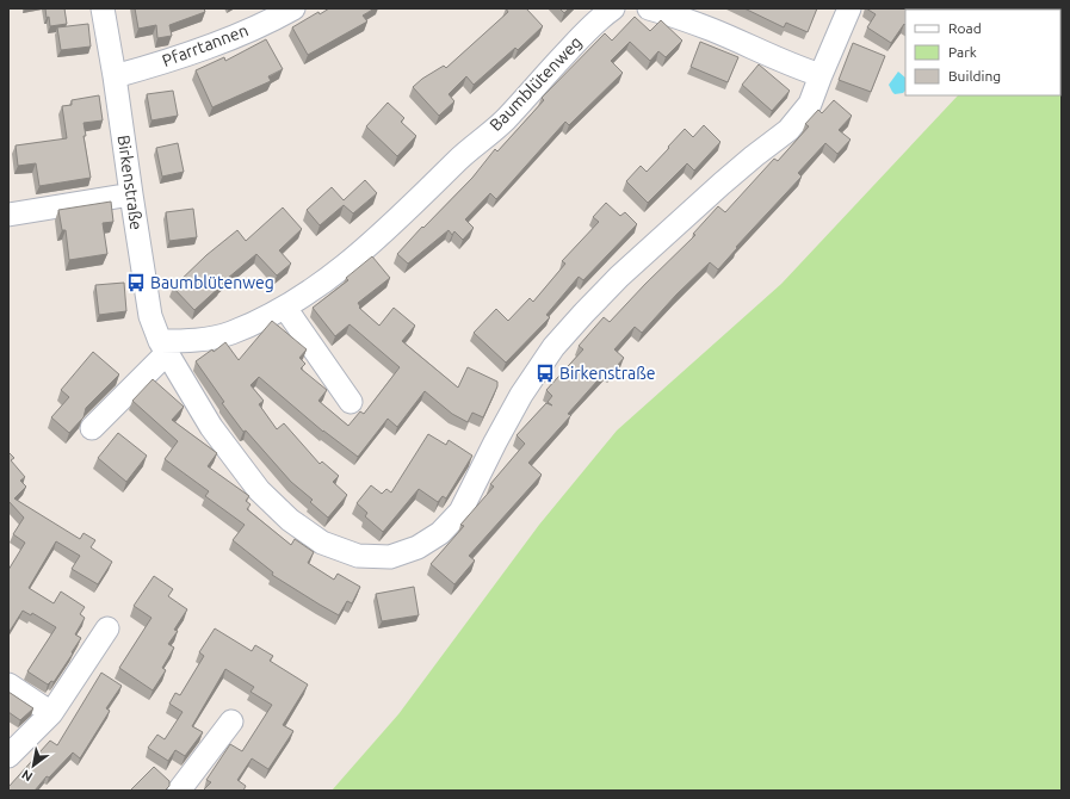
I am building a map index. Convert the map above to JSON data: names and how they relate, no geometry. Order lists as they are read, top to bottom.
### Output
{
  "streets": {
    "street": ["Pfarrtannen", "Baumblütenweg", "Birkenstraße"]
  },
  "crossings": [
    ["Pfarrtannen", "Birkenstraße"],
    ["Baumblütenweg", "Birkenstraße"]
  ],
  "places": {
    "bus stop": ["Baumblütenweg", "Birkenstraße"]
  },
  "legend": ["Road", "Park", "Building"],
  "north": "bottom left"
}
